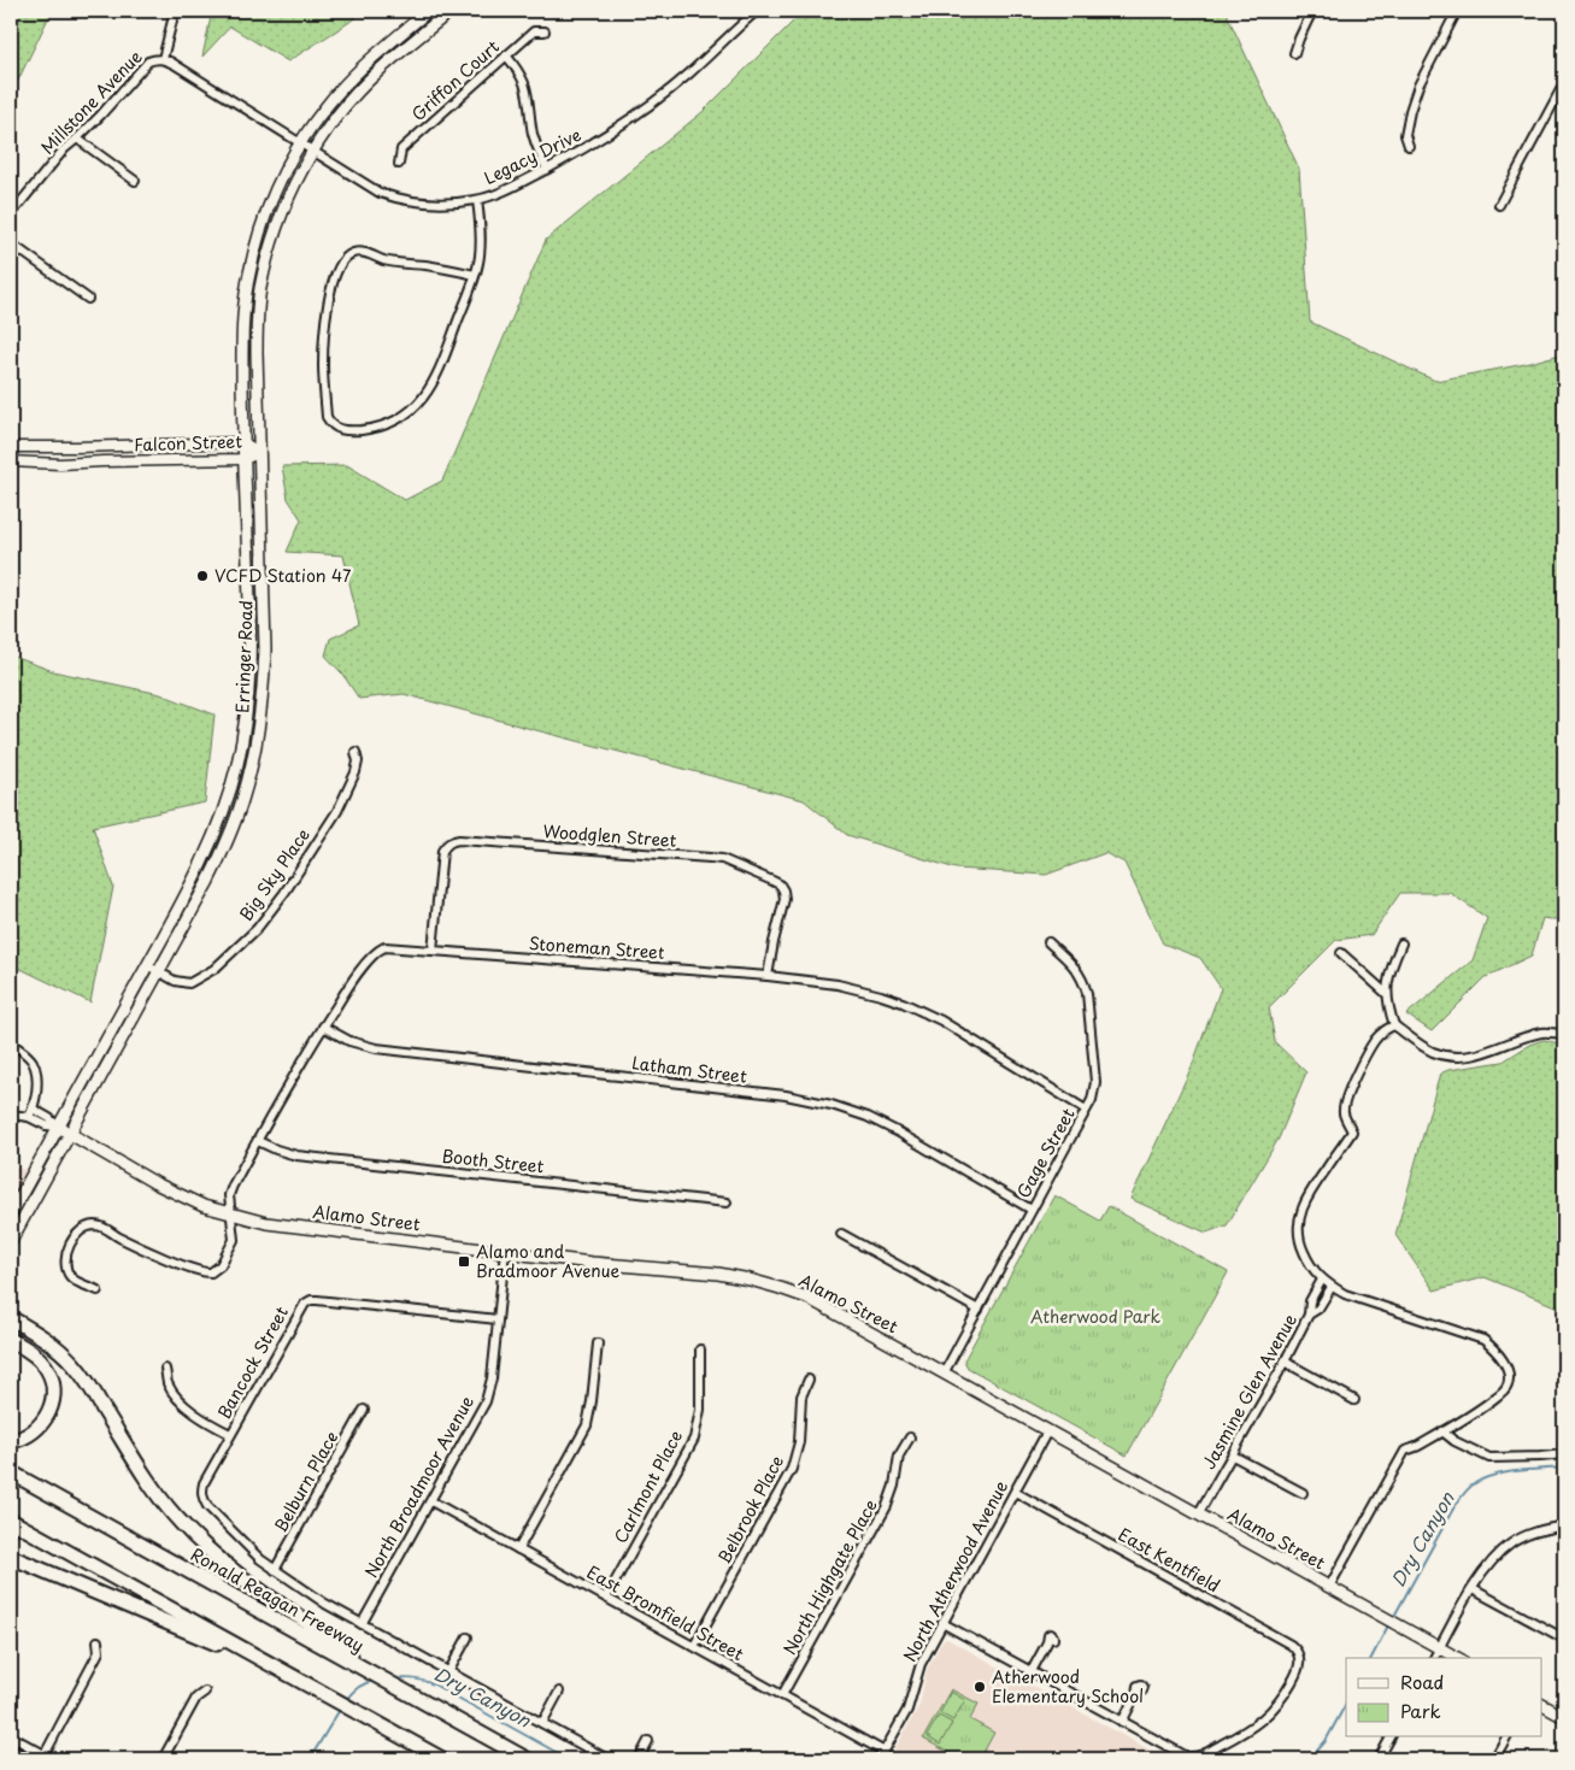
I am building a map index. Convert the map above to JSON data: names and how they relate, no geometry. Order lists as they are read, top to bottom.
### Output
{
  "streets": {
    "highway": ["Ronald Reagan Freeway"],
    "main road": ["Erringer Road", "Alamo Street"],
    "street": [
      "Griffon Court",
      "Millstone Avenue",
      "Legacy Drive",
      "Falcon Street",
      "Woodglen Street",
      "Big Sky Place",
      "Stoneman Street",
      "Latham Street",
      "Gage Street",
      "Booth Street",
      "Bancock Street",
      "Jasmine Glen Avenue",
      "Belburn Place",
      "North Broadmoor Avenue",
      "Carlmont Place",
      "Belbrook Place",
      "East Kentfield",
      "North Atherwood Avenue",
      "North Highgate Place",
      "East Bromfield Street"
    ]
  },
  "crossings": [
    ["Legacy Drive", "Erringer Road"],
    ["Falcon Street", "Erringer Road"],
    ["Erringer Road", "Big Sky Place"],
    ["Erringer Road", "Alamo Street"],
    ["Woodglen Street", "Stoneman Street"],
    ["Stoneman Street", "Latham Street"],
    ["Stoneman Street", "Gage Street"],
    ["Stoneman Street", "Booth Street"],
    ["Stoneman Street", "Alamo Street"],
    ["Latham Street", "Gage Street"],
    ["Gage Street", "Alamo Street"],
    ["Alamo Street", "Jasmine Glen Avenue"],
    ["Alamo Street", "North Broadmoor Avenue"],
    ["Alamo Street", "North Atherwood Avenue"],
    ["Bancock Street", "Belburn Place"],
    ["Bancock Street", "North Broadmoor Avenue"],
    ["North Broadmoor Avenue", "East Bromfield Street"],
    ["Carlmont Place", "East Bromfield Street"],
    ["Belbrook Place", "East Bromfield Street"],
    ["East Kentfield", "North Atherwood Avenue"],
    ["North Atherwood Avenue", "East Bromfield Street"],
    ["North Highgate Place", "East Bromfield Street"]
  ],
  "water": ["Dry Canyon"],
  "parks": ["Atherwood Park"],
  "places": {
    "other": ["VCFD Station 47", "Atherwood Elementary School"],
    "transit": ["Alamo and Bradmoor Avenue"]
  },
  "legend": ["Road", "Park"]
}
